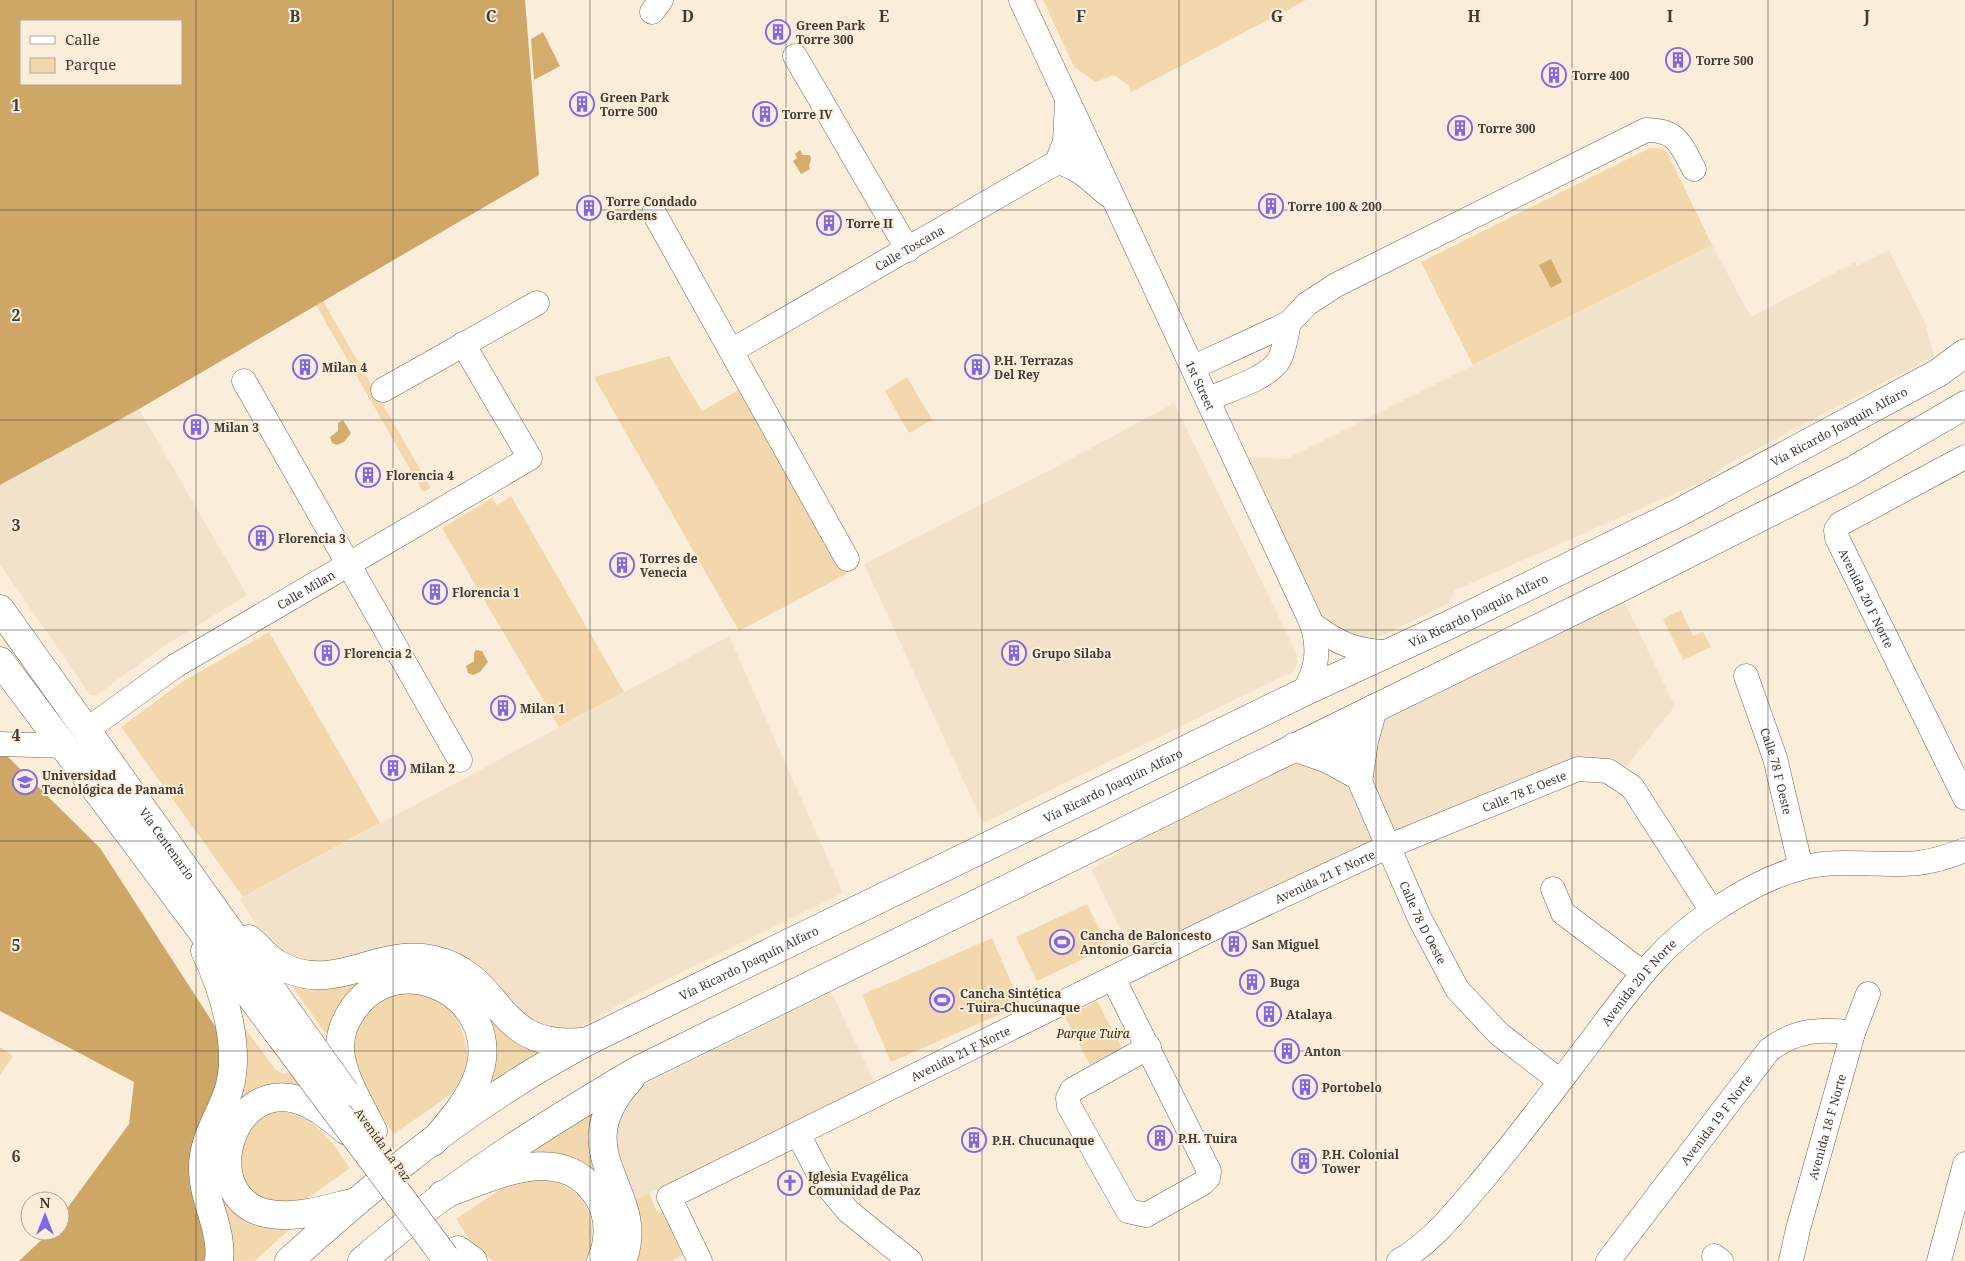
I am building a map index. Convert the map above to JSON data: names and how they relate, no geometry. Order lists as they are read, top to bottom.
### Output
{
  "streets": {
    "main road": ["Vía Ricardo Joaquín Alfaro", "Vía Centenario", "Avenida La Paz"],
    "street": [
      "Calle Toscana",
      "1st Street",
      "Calle Milan",
      "Avenida 20 F Norte",
      "Calle 78 F Oeste",
      "Calle 78 E Oeste",
      "Avenida 21 F Norte",
      "Calle 78 D Oeste",
      "Avenida 19 F Norte",
      "Avenida 18 F Norte"
    ]
  },
  "crossings": [
    ["Calle Toscana", "1st Street"],
    ["1st Street", "Vía Ricardo Joaquín Alfaro"],
    ["Calle Milan", "Vía Centenario"],
    ["Avenida 20 F Norte", "Calle 78 F Oeste"],
    ["Avenida 20 F Norte", "Calle 78 E Oeste"],
    ["Avenida 20 F Norte", "Calle 78 D Oeste"],
    ["Calle 78 E Oeste", "Avenida 21 F Norte"],
    ["Calle 78 E Oeste", "Calle 78 D Oeste"],
    ["Vía Centenario", "Avenida La Paz"],
    ["Avenida 21 F Norte", "Calle 78 D Oeste"],
    ["Avenida 19 F Norte", "Avenida 18 F Norte"]
  ],
  "parks": ["Parque Tuira"],
  "places": {
    "building": [
      "Green Park Torre 300",
      "Torre 500",
      "Torre 400",
      "Green Park Torre 500",
      "Torre IV",
      "Torre 300",
      "Torre 100 & 200",
      "Torre Condado Gardens",
      "Torre II",
      "Milan 4",
      "P.H. Terrazas Del Rey",
      "Milan 3",
      "Florencia 4",
      "Florencia 3",
      "Torres de Venecia",
      "Florencia 1",
      "Florencia 2",
      "Grupo Silaba",
      "Milan 1",
      "Milan 2",
      "San Miguel",
      "Buga",
      "Atalaya",
      "Anton",
      "Portobelo",
      "P.H. Tuira",
      "P.H. Chucunaque",
      "P.H. Colonial Tower"
    ],
    "school or university": ["Universidad Tecnológica de Panamá"],
    "sports": ["Cancha de Baloncesto Antonio Garcia", "Cancha Sintética - Tuira-Chucunaque"],
    "church": ["Iglesia Evagélica Comunidad de Paz"]
  },
  "legend": ["Calle", "Parque"],
  "north": "top",
  "grid": {
    "columns": [
      "B",
      "C",
      "D",
      "E",
      "F",
      "G",
      "H",
      "I",
      "J"
    ],
    "rows": [
      "1",
      "2",
      "3",
      "4",
      "5",
      "6"
    ]
  }
}
